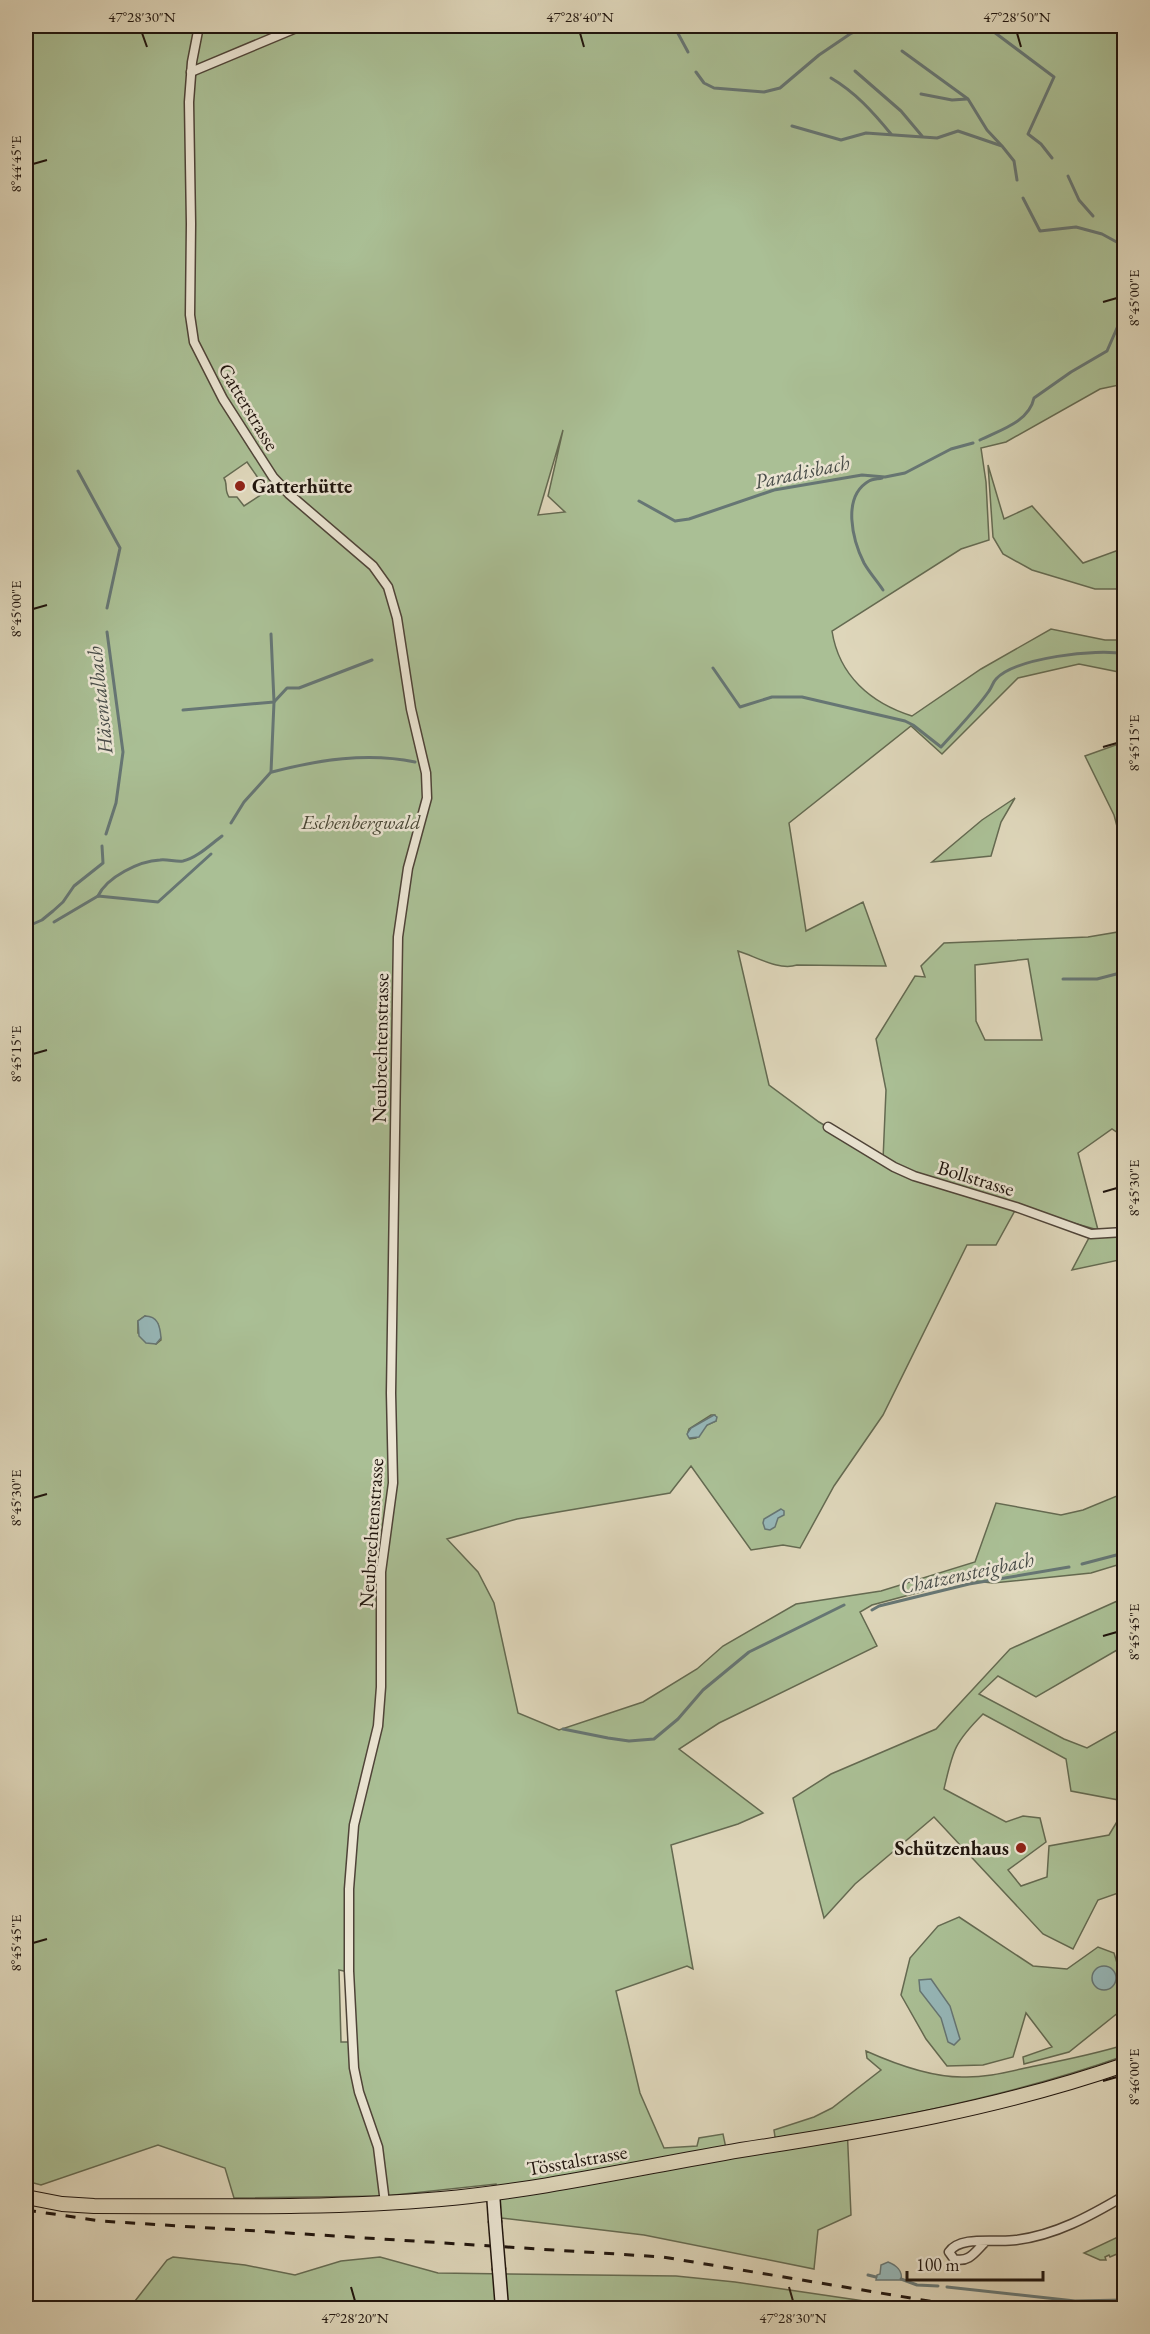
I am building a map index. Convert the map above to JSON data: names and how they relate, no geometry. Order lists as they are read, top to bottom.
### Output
{
  "streets": {
    "main road": ["Tösstalstrasse"],
    "street": ["Gatterstrasse", "Neubrechtenstrasse", "Bollstrasse"]
  },
  "crossings": [
    ["Gatterstrasse", "Neubrechtenstrasse"],
    ["Neubrechtenstrasse", "Tösstalstrasse"]
  ],
  "water": ["Paradisbach", "Häsentalbach", "Chatzensteigbach"],
  "parks": ["Eschenbergwald"],
  "places": ["Gatterhütte", "Schützenhaus"],
  "scale_bar": "100 m",
  "coordinates": [
    "47°28'30\"N",
    "47°28'40\"N",
    "47°28'50\"N",
    "8°44'45\"E",
    "8°45'00\"E",
    "8°45'15\"E",
    "8°45'30\"E",
    "8°45'45\"E",
    "8°46'00\"E",
    "47°28'20\"N"
  ]
}
